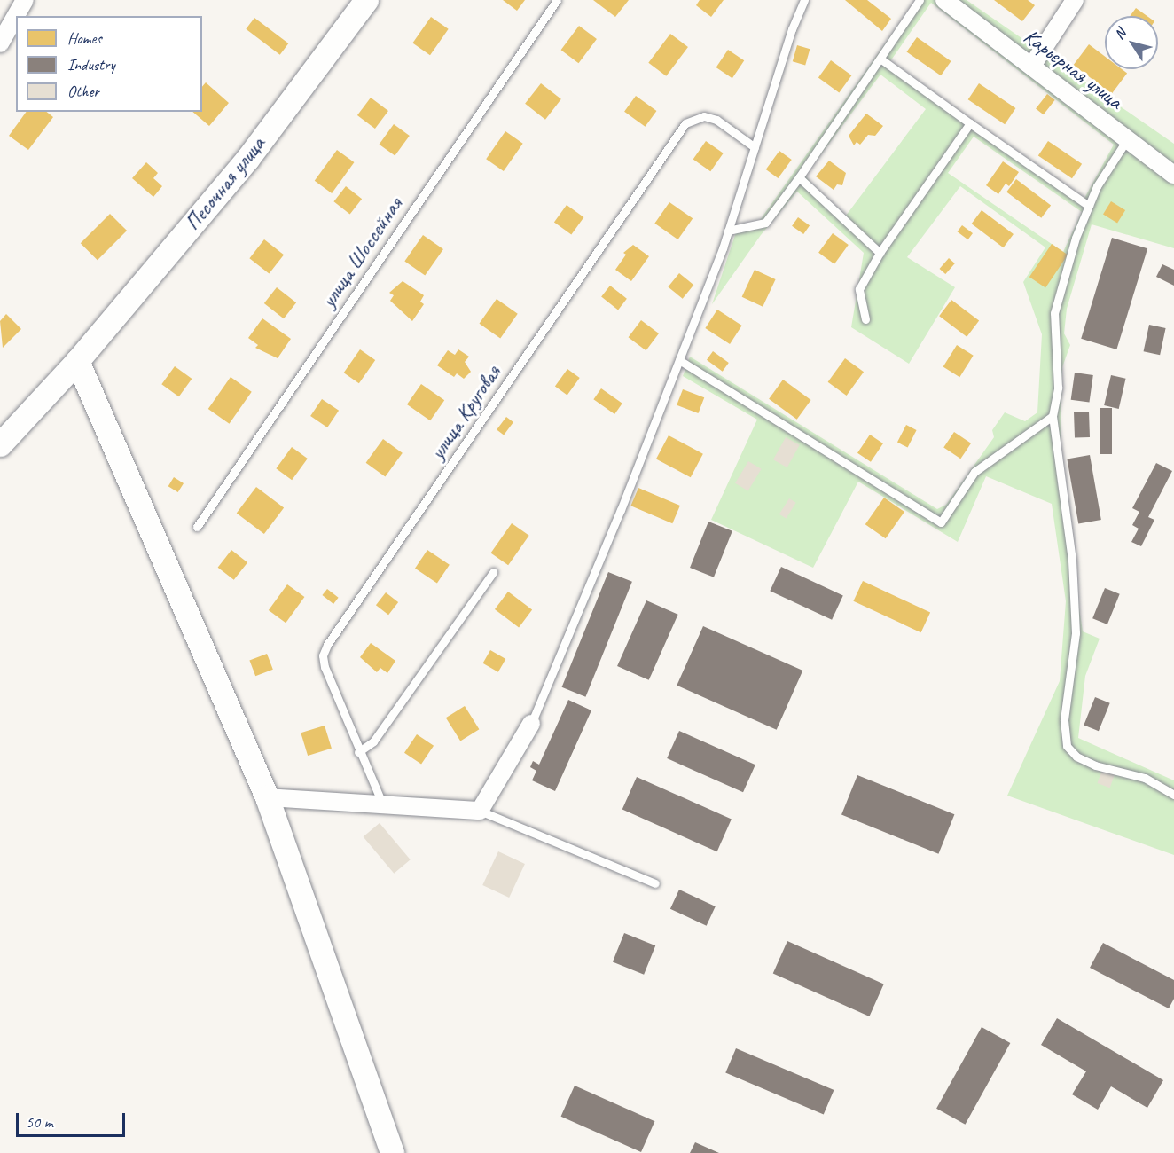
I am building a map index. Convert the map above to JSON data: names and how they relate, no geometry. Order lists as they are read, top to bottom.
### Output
{
  "streets": {
    "street": ["Карьерная улица", "Песочная улица"],
    "lane": ["улица Шоссейная", "улица Круговая"]
  },
  "legend": ["Homes", "Industry", "Other"],
  "scale_bar": "50 m",
  "north": "top left"
}
